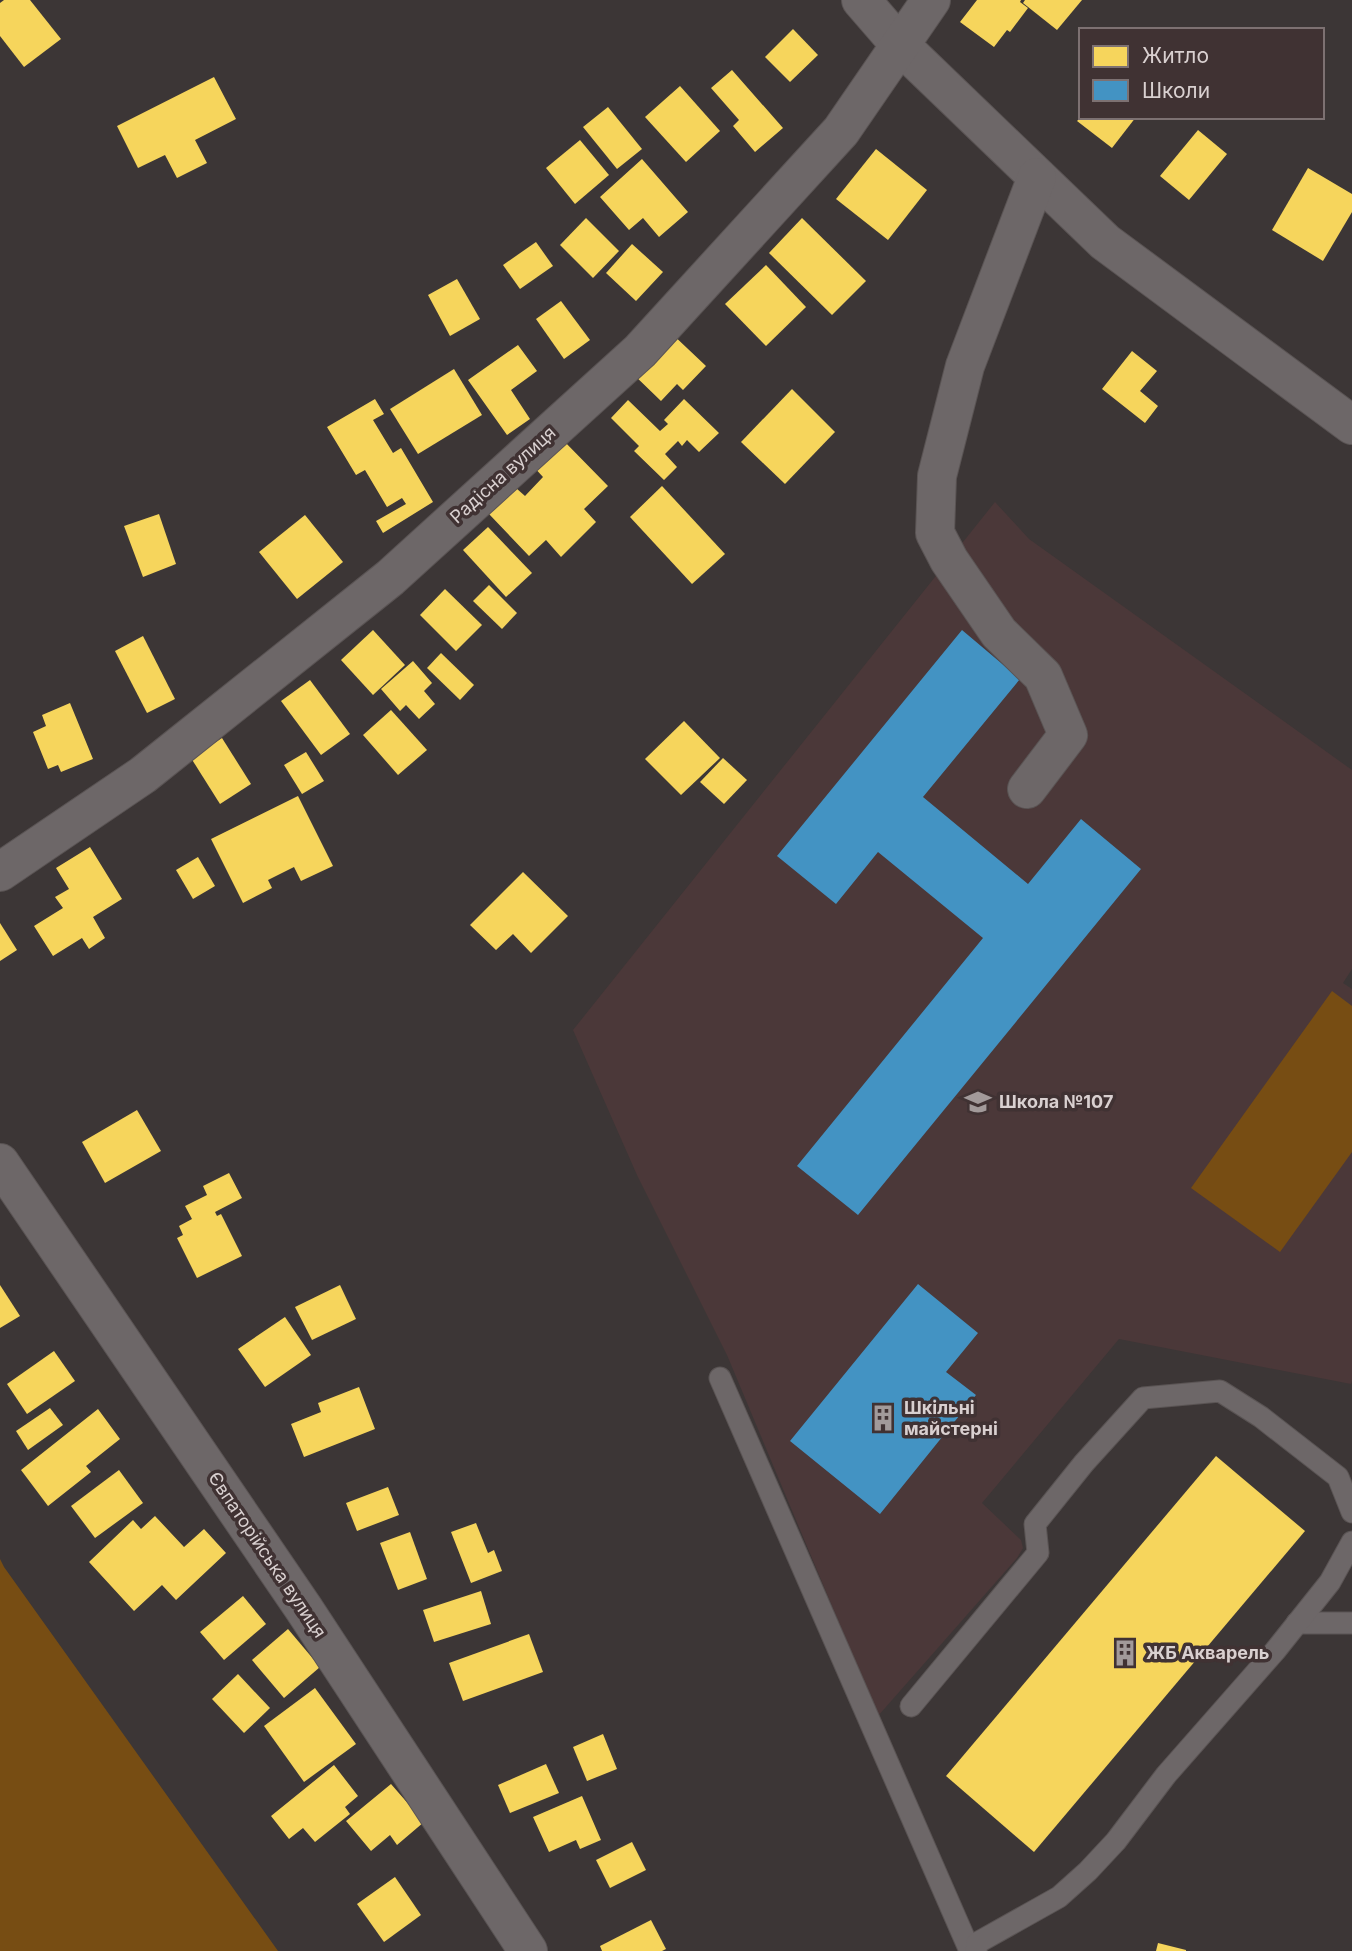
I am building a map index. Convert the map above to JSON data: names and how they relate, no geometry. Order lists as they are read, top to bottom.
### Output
{
  "streets": {
    "street": ["Радісна вулиця", "Євпаторійська вулиця"]
  },
  "places": {
    "school or university": ["Школа №107"],
    "building": ["Шкільні майстерні", "ЖБ Акварель"]
  },
  "legend": ["Житло", "Школи"]
}
